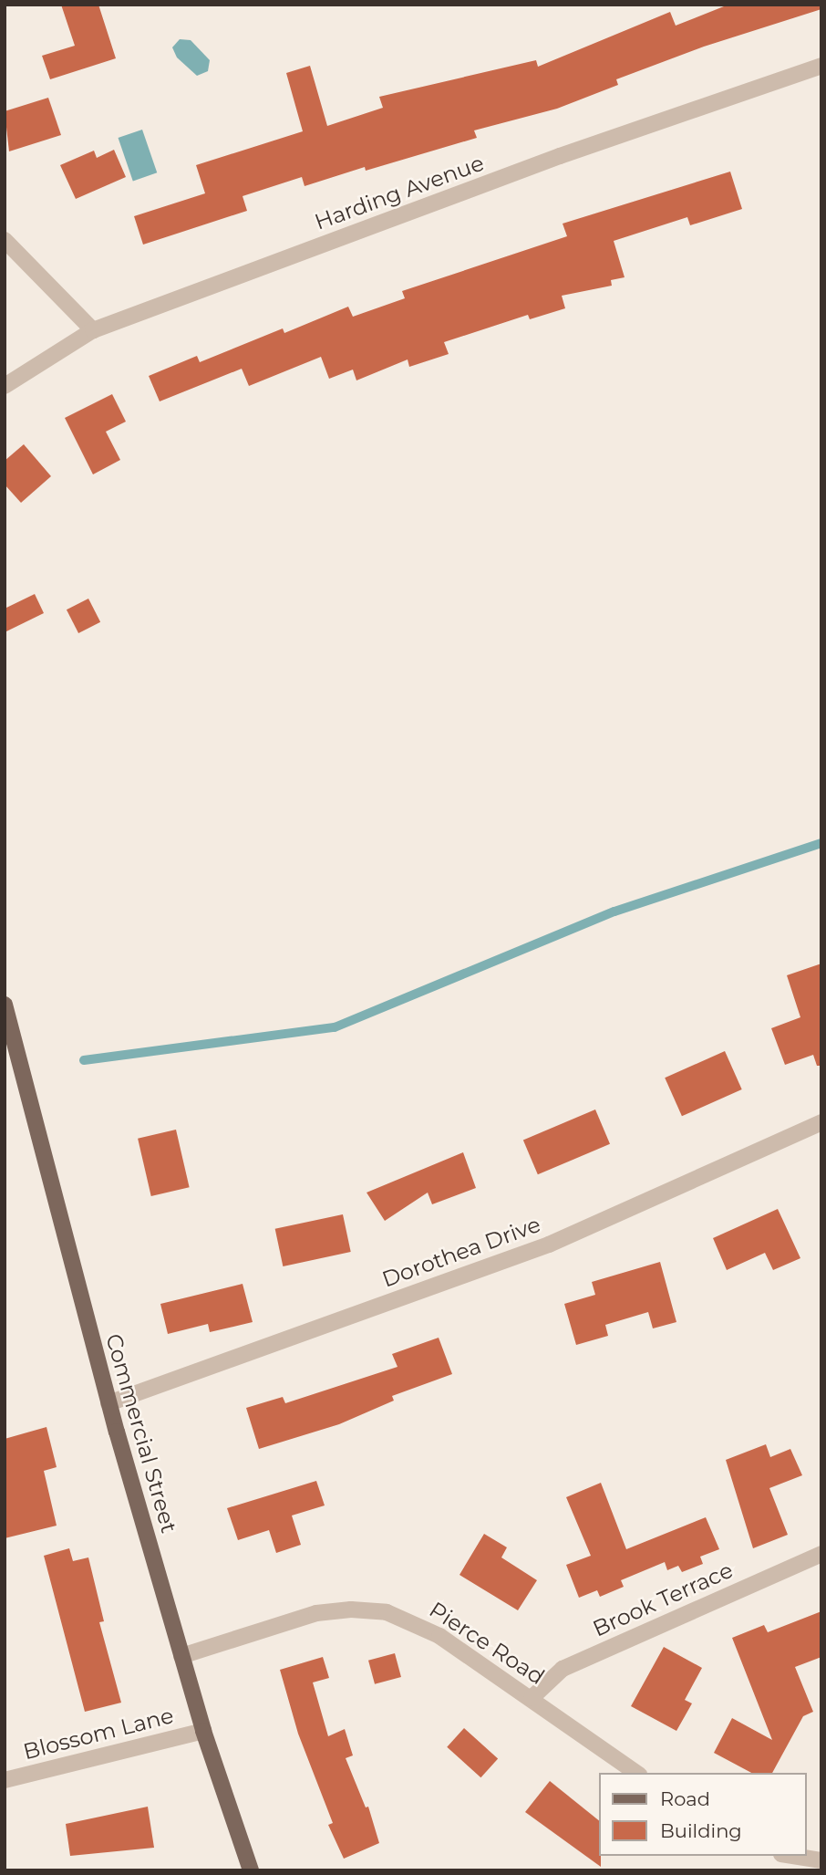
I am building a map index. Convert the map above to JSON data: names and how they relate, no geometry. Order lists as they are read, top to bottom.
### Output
{
  "streets": {
    "main road": ["Commercial Street"],
    "street": [
      "Harding Avenue",
      "Dorothea Drive",
      "Brook Terrace",
      "Pierce Road",
      "Blossom Lane"
    ]
  },
  "crossings": [
    ["Dorothea Drive", "Commercial Street"],
    ["Commercial Street", "Pierce Road"],
    ["Commercial Street", "Blossom Lane"],
    ["Brook Terrace", "Pierce Road"]
  ],
  "legend": ["Road", "Building"]
}
